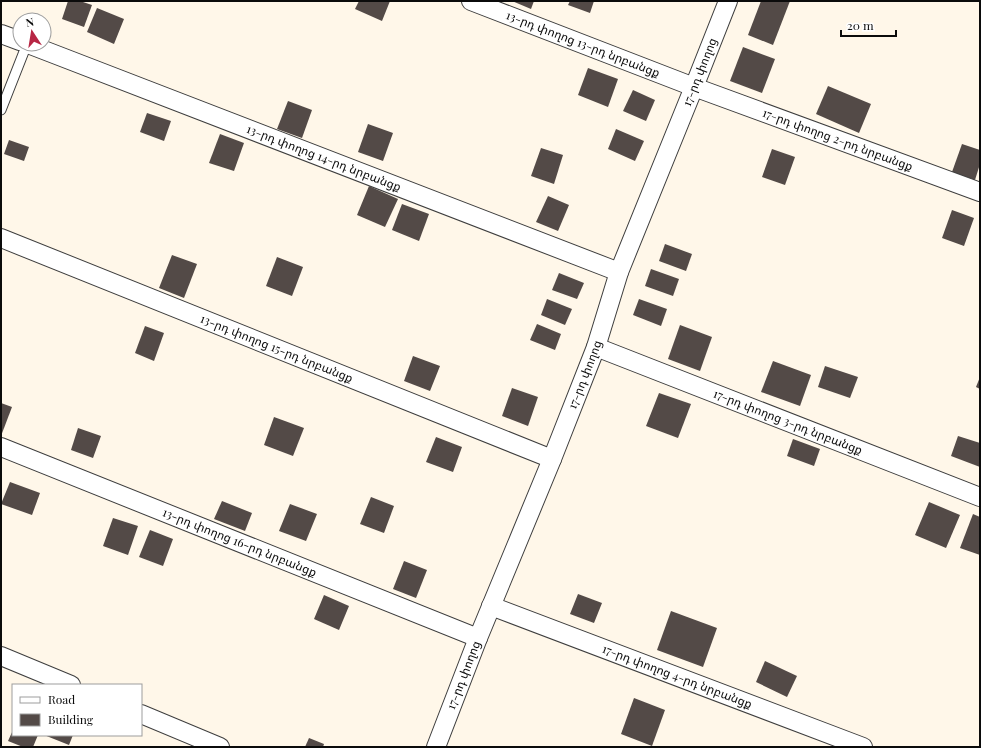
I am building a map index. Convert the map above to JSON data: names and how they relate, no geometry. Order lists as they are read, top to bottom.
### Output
{
  "streets": {
    "street": [
      "13-րդ փողոց 13-րդ նրբանցք",
      "17-րդ փողոց",
      "17-րդ փողոց 2-րդ նրբանցք",
      "13-րդ փողոց 14-րդ նրբանցք",
      "13-րդ փողոց 15-րդ նրբանցք",
      "17-րդ փողոց 3-րդ նրբանցք",
      "13-րդ փողոց 16-րդ նրբանցք",
      "17-րդ փողոց 4-րդ նրբանցք"
    ]
  },
  "crossings": [
    ["13-րդ փողոց 13-րդ նրբանցք", "17-րդ փողոց"],
    ["13-րդ փողոց 13-րդ նրբանցք", "17-րդ փողոց 2-րդ նրբանցք"],
    ["17-րդ փողոց", "17-րդ փողոց 2-րդ նրբանցք"],
    ["17-րդ փողոց", "13-րդ փողոց 14-րդ նրբանցք"],
    ["17-րդ փողոց", "13-րդ փողոց 15-րդ նրբանցք"],
    ["17-րդ փողոց", "17-րդ փողոց 3-րդ նրբանցք"],
    ["17-րդ փողոց", "13-րդ փողոց 16-րդ նրբանցք"],
    ["17-րդ փողոց", "17-րդ փողոց 4-րդ նրբանցք"]
  ],
  "legend": ["Road", "Building"],
  "scale_bar": "20 m",
  "north": "top"
}
